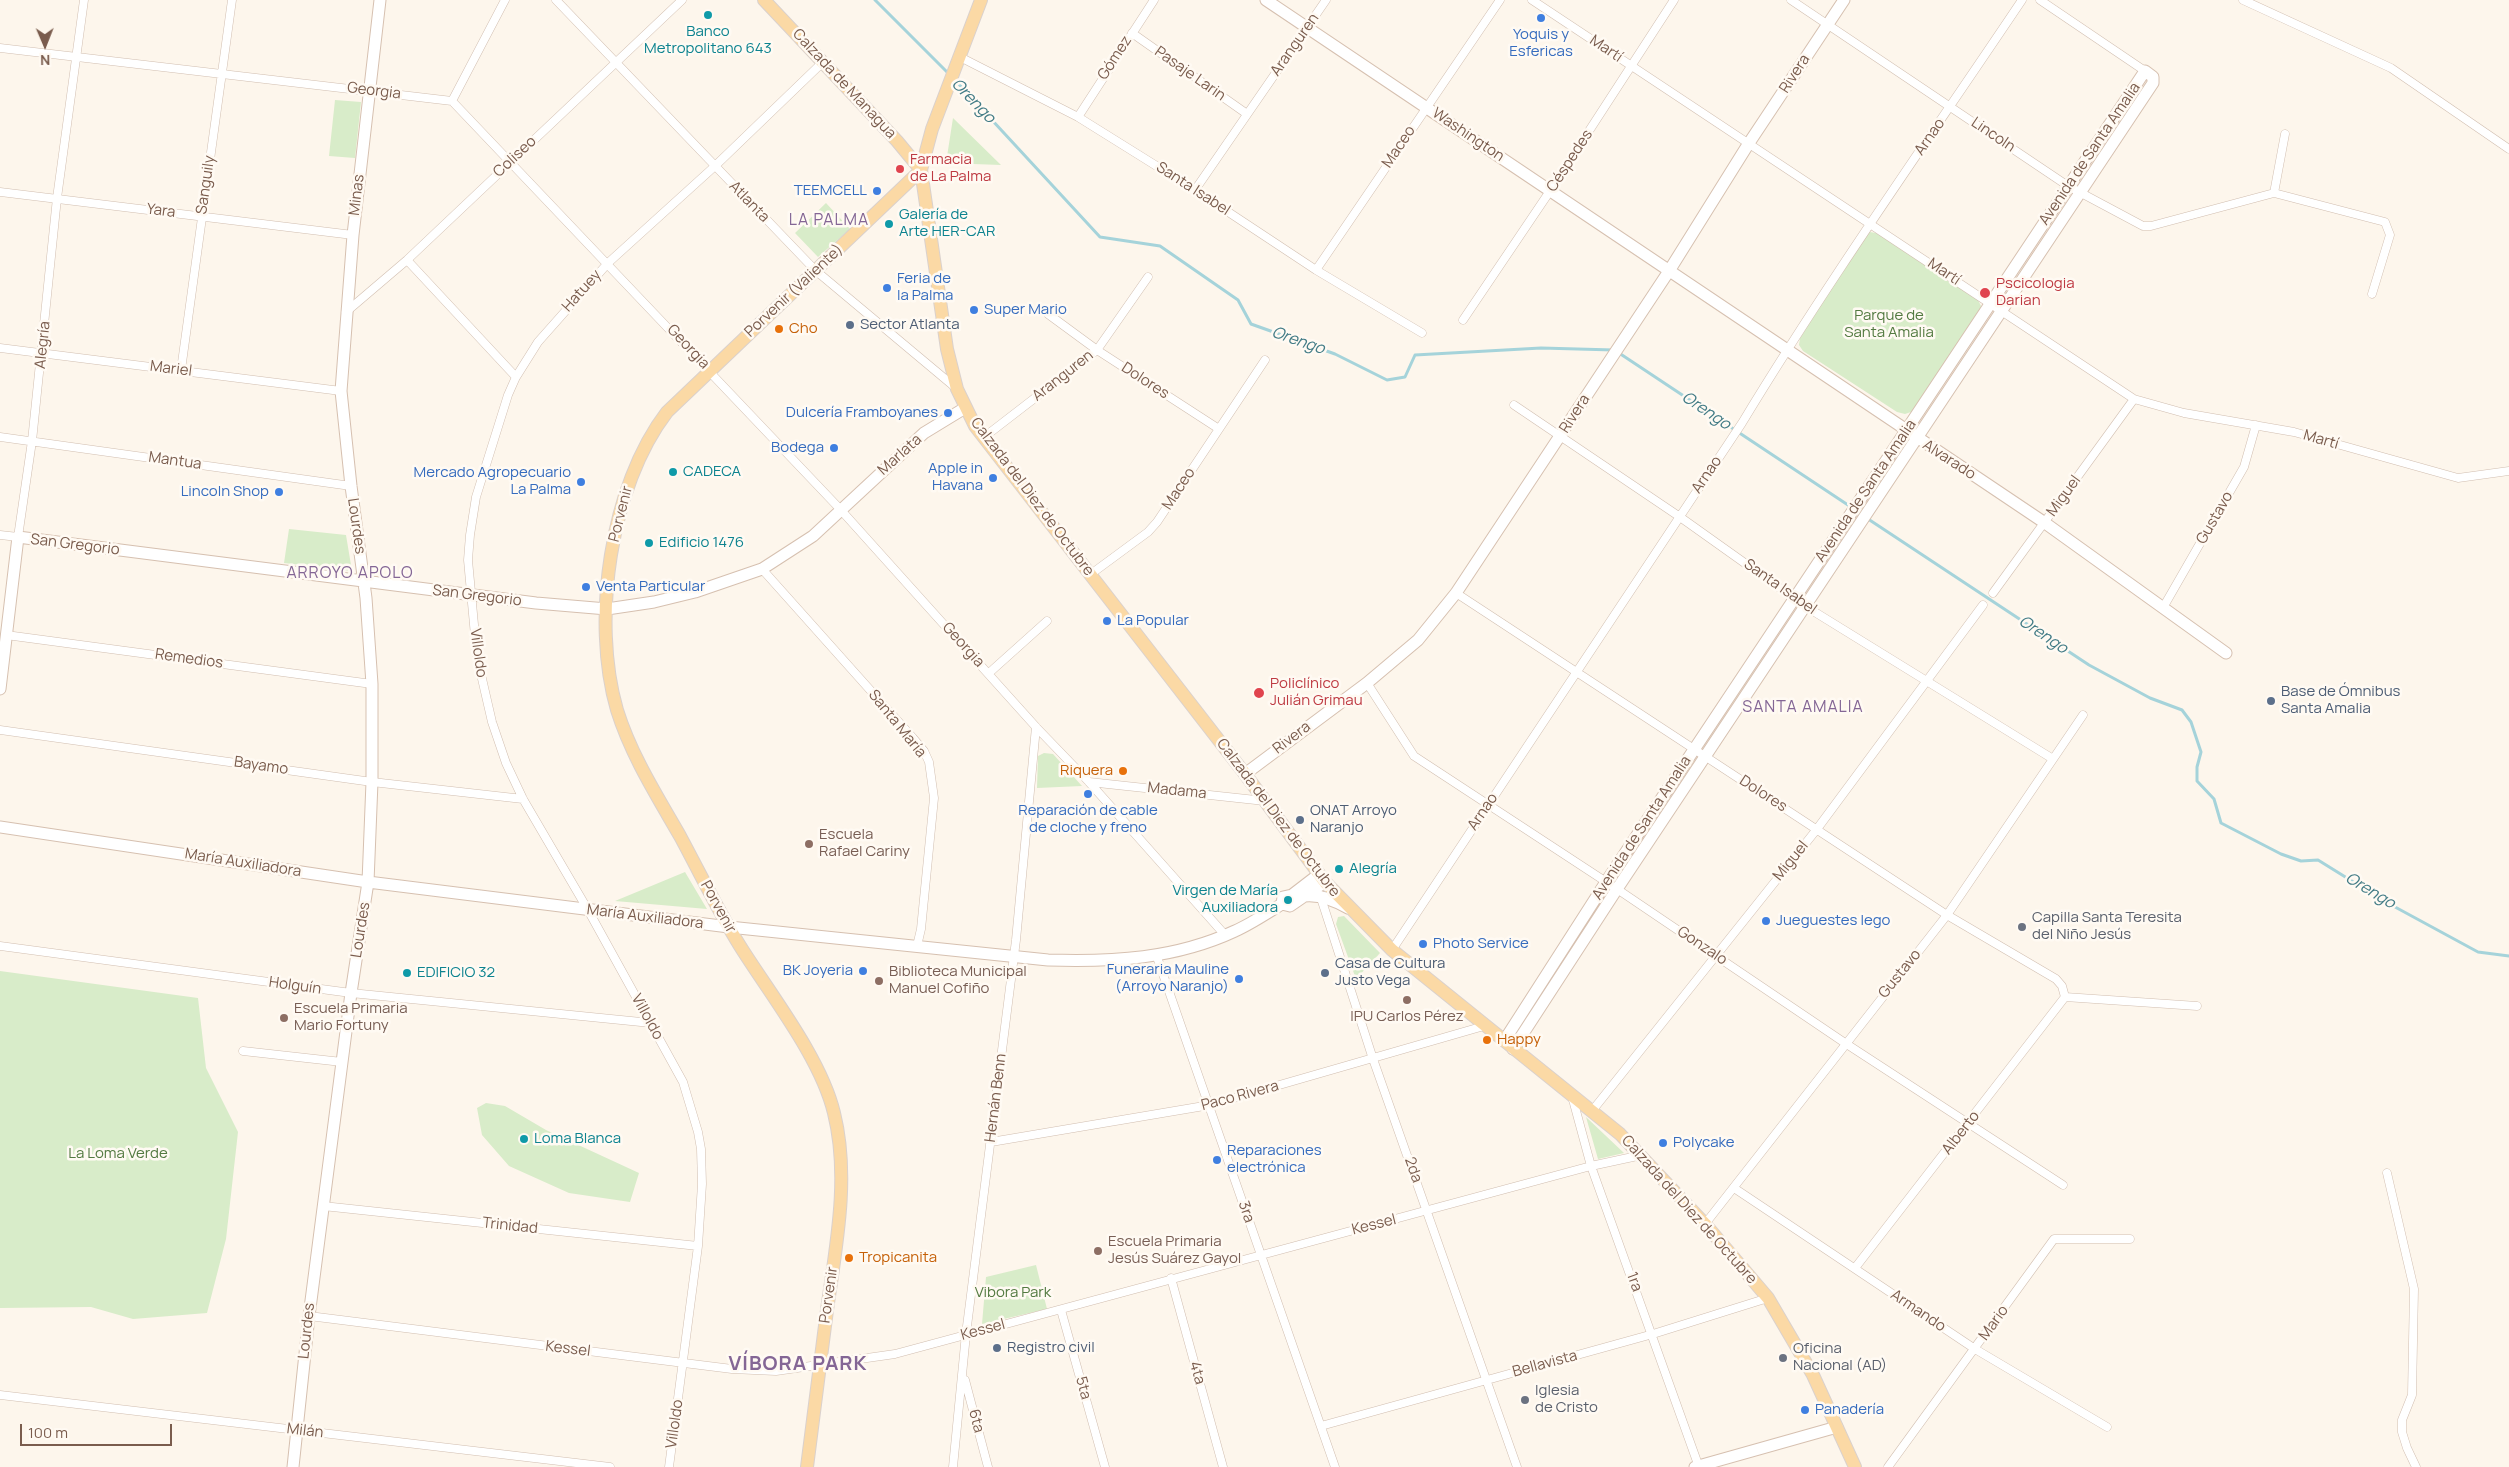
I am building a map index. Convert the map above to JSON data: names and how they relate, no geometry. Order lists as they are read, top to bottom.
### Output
{
  "streets": {
    "main road": [
      "Calzada de Managua",
      "Porvenir (Valiente)",
      "Calzada del Diez de Octubre",
      "Porvenir"
    ],
    "street": [
      "Aranguren",
      "Martí",
      "Gómez",
      "Pasaje Larin",
      "Rivera",
      "Georgia",
      "Washington",
      "Lincoln",
      "Arnao",
      "Maceo",
      "Avenida de Santa Amalia",
      "Coliseo",
      "Céspedes",
      "Sanguily",
      "Santa Isabel",
      "Minas",
      "Atlanta",
      "Yara",
      "Hatuey",
      "Alegría",
      "Mariel",
      "Dolores",
      "Marlata",
      "Alvarado",
      "Mantua",
      "Miguel",
      "Gustavo",
      "Lourdes",
      "San Gregorio",
      "Villoldo",
      "Remedios",
      "Santa María",
      "Bayamo",
      "Madama",
      "María Auxiliadora",
      "Gonzalo",
      "Holguín",
      "Paco Rivera",
      "Hernán Benn",
      "Alberto",
      "2da",
      "3ra",
      "Kessel",
      "Trinidad",
      "1ra",
      "Armando",
      "Mario",
      "Bellavista",
      "4ta",
      "5ta",
      "6ta",
      "Milán"
    ]
  },
  "crossings": [
    ["Aranguren", "Pasaje Larin"],
    ["Aranguren", "Washington"],
    ["Aranguren", "Santa Isabel"],
    ["Aranguren", "Dolores"],
    ["Aranguren", "Calzada del Diez de Octubre"],
    ["Martí", "Rivera"],
    ["Martí", "Arnao"],
    ["Martí", "Avenida de Santa Amalia"],
    ["Martí", "Céspedes"],
    ["Martí", "Miguel"],
    ["Martí", "Gustavo"],
    ["Gómez", "Pasaje Larin"],
    ["Gómez", "Santa Isabel"],
    ["Rivera", "Washington"],
    ["Rivera", "Lincoln"],
    ["Rivera", "Santa Isabel"],
    ["Rivera", "Dolores"],
    ["Rivera", "Alvarado"],
    ["Rivera", "Calzada del Diez de Octubre"],
    ["Rivera", "Gonzalo"],
    ["Calzada de Managua", "Hatuey"],
    ["Calzada de Managua", "Porvenir (Valiente)"],
    ["Calzada de Managua", "Calzada del Diez de Octubre"],
    ["Georgia", "Coliseo"],
    ["Georgia", "Sanguily"],
    ["Georgia", "Minas"],
    ["Georgia", "Hatuey"],
    ["Georgia", "Porvenir (Valiente)"],
    ["Georgia", "Alegría"],
    ["Georgia", "Marlata"],
    ["Georgia", "Porvenir"],
    ["Georgia", "San Gregorio"],
    ["Georgia", "Madama"],
    ["Georgia", "María Auxiliadora"],
    ["Georgia", "Hernán Benn"],
    ["Washington", "Maceo"],
    ["Washington", "Céspedes"],
    ["Washington", "Alvarado"],
    ["Lincoln", "Arnao"],
    ["Lincoln", "Avenida de Santa Amalia"],
    ["Arnao", "Santa Isabel"],
    ["Arnao", "Dolores"],
    ["Arnao", "Alvarado"],
    ["Arnao", "Calzada del Diez de Octubre"],
    ["Arnao", "Gonzalo"],
    ["Maceo", "Santa Isabel"],
    ["Maceo", "Dolores"],
    ["Maceo", "Calzada del Diez de Octubre"],
    ["Avenida de Santa Amalia", "Santa Isabel"],
    ["Avenida de Santa Amalia", "Dolores"],
    ["Avenida de Santa Amalia", "Alvarado"],
    ["Avenida de Santa Amalia", "Calzada del Diez de Octubre"],
    ["Avenida de Santa Amalia", "Gonzalo"],
    ["Coliseo", "Minas"],
    ["Coliseo", "Atlanta"],
    ["Sanguily", "Yara"],
    ["Sanguily", "Mariel"],
    ["Santa Isabel", "Miguel"],
    ["Santa Isabel", "Gustavo"],
    ["Minas", "Yara"],
    ["Minas", "Mariel"],
    ["Minas", "Lourdes"],
    ["Atlanta", "Hatuey"],
    ["Atlanta", "Porvenir (Valiente)"],
    ["Atlanta", "Calzada del Diez de Octubre"],
    ["Yara", "Alegría"],
    ["Hatuey", "San Gregorio"],
    ["Hatuey", "Villoldo"],
    ["Porvenir (Valiente)", "Calzada del Diez de Octubre"],
    ["Porvenir (Valiente)", "Porvenir"],
    ["Alegría", "Mariel"],
    ["Alegría", "Mantua"],
    ["Alegría", "San Gregorio"],
    ["Alegría", "Remedios"],
    ["Mariel", "Lourdes"],
    ["Dolores", "Miguel"],
    ["Dolores", "Gustavo"],
    ["Dolores", "Alberto"],
    ["Marlata", "Calzada del Diez de Octubre"],
    ["Marlata", "San Gregorio"],
    ["Alvarado", "Miguel"],
    ["Alvarado", "Gustavo"],
    ["Mantua", "Lourdes"],
    ["Miguel", "Calzada del Diez de Octubre"],
    ["Miguel", "Gonzalo"],
    ["Calzada del Diez de Octubre", "Gustavo"],
    ["Calzada del Diez de Octubre", "Madama"],
    ["Calzada del Diez de Octubre", "María Auxiliadora"],
    ["Calzada del Diez de Octubre", "Paco Rivera"],
    ["Calzada del Diez de Octubre", "2da"],
    ["Calzada del Diez de Octubre", "Kessel"],
    ["Calzada del Diez de Octubre", "1ra"],
    ["Calzada del Diez de Octubre", "Bellavista"],
    ["Porvenir", "San Gregorio"],
    ["Porvenir", "María Auxiliadora"],
    ["Porvenir", "Kessel"],
    ["Gustavo", "Gonzalo"],
    ["Gustavo", "Armando"],
    ["Lourdes", "San Gregorio"],
    ["Lourdes", "Remedios"],
    ["Lourdes", "Bayamo"],
    ["Lourdes", "María Auxiliadora"],
    ["Lourdes", "Holguín"],
    ["Lourdes", "Kessel"],
    ["Lourdes", "Trinidad"],
    ["Lourdes", "Milán"],
    ["San Gregorio", "Villoldo"],
    ["San Gregorio", "Santa María"],
    ["Villoldo", "Bayamo"],
    ["Villoldo", "María Auxiliadora"],
    ["Villoldo", "Holguín"],
    ["Villoldo", "Kessel"],
    ["Villoldo", "Trinidad"],
    ["Santa María", "María Auxiliadora"],
    ["María Auxiliadora", "Hernán Benn"],
    ["María Auxiliadora", "2da"],
    ["María Auxiliadora", "3ra"],
    ["Gonzalo", "Alberto"],
    ["Paco Rivera", "Hernán Benn"],
    ["Paco Rivera", "2da"],
    ["Paco Rivera", "3ra"],
    ["Hernán Benn", "Kessel"],
    ["Hernán Benn", "6ta"],
    ["Alberto", "Armando"],
    ["2da", "Kessel"],
    ["2da", "Bellavista"],
    ["3ra", "Kessel"],
    ["3ra", "Bellavista"],
    ["Kessel", "1ra"],
    ["Kessel", "4ta"],
    ["Kessel", "5ta"],
    ["1ra", "Bellavista"],
    ["Armando", "Mario"]
  ],
  "districts": [
    "LA PALMA",
    "ARROYO APOLO",
    "SANTA AMALIA",
    "VÍBORA PARK"
  ],
  "water": ["Orengo"],
  "parks": ["Parque de Santa Amalia", "La Loma Verde", "Vibora Park"],
  "places": [
    "Banco Metropolitano 643",
    "Yoquis y Esfericas",
    "Farmacia de La Palma",
    "TEEMCELL",
    "Galería de Arte HER-CAR",
    "Feria de la Palma",
    "Pscicologia Darian",
    "Super Mario",
    "Sector Atlanta",
    "Cho",
    "Dulcería Framboyanes",
    "Bodega",
    "CADECA",
    "Apple in Havana",
    "Mercado Agropecuario La Palma",
    "Lincoln Shop",
    "Edificio 1476",
    "Venta Particular",
    "La Popular",
    "Policlínico Julián Grimau",
    "Base de Ómnibus Santa Amalia",
    "Riquera",
    "Reparación de cable de cloche y freno",
    "ONAT Arroyo Naranjo",
    "Escuela Rafael Cariny",
    "Alegría",
    "Virgen de María Auxiliadora",
    "Jueguestes lego",
    "Capilla Santa Teresita del Niño Jesús",
    "Photo Service",
    "BK Joyeria",
    "EDIFICIO 32",
    "Casa de Cultura Justo Vega",
    "Funeraria Mauline (Arroyo Naranjo)",
    "Biblioteca Municipal Manuel Cofiño",
    "IPU Carlos Pérez",
    "Escuela Primaria Mario Fortuny",
    "Happy",
    "Loma Blanca",
    "Polycake",
    "Reparaciones electrónica",
    "Escuela Primaria Jesús Suárez Gayol",
    "Tropicanita",
    "Registro civil",
    "Oficina Nacional (AD)",
    "Iglesia de Cristo",
    "Panadería"
  ],
  "scale_bar": "100 m",
  "north": "bottom"
}
